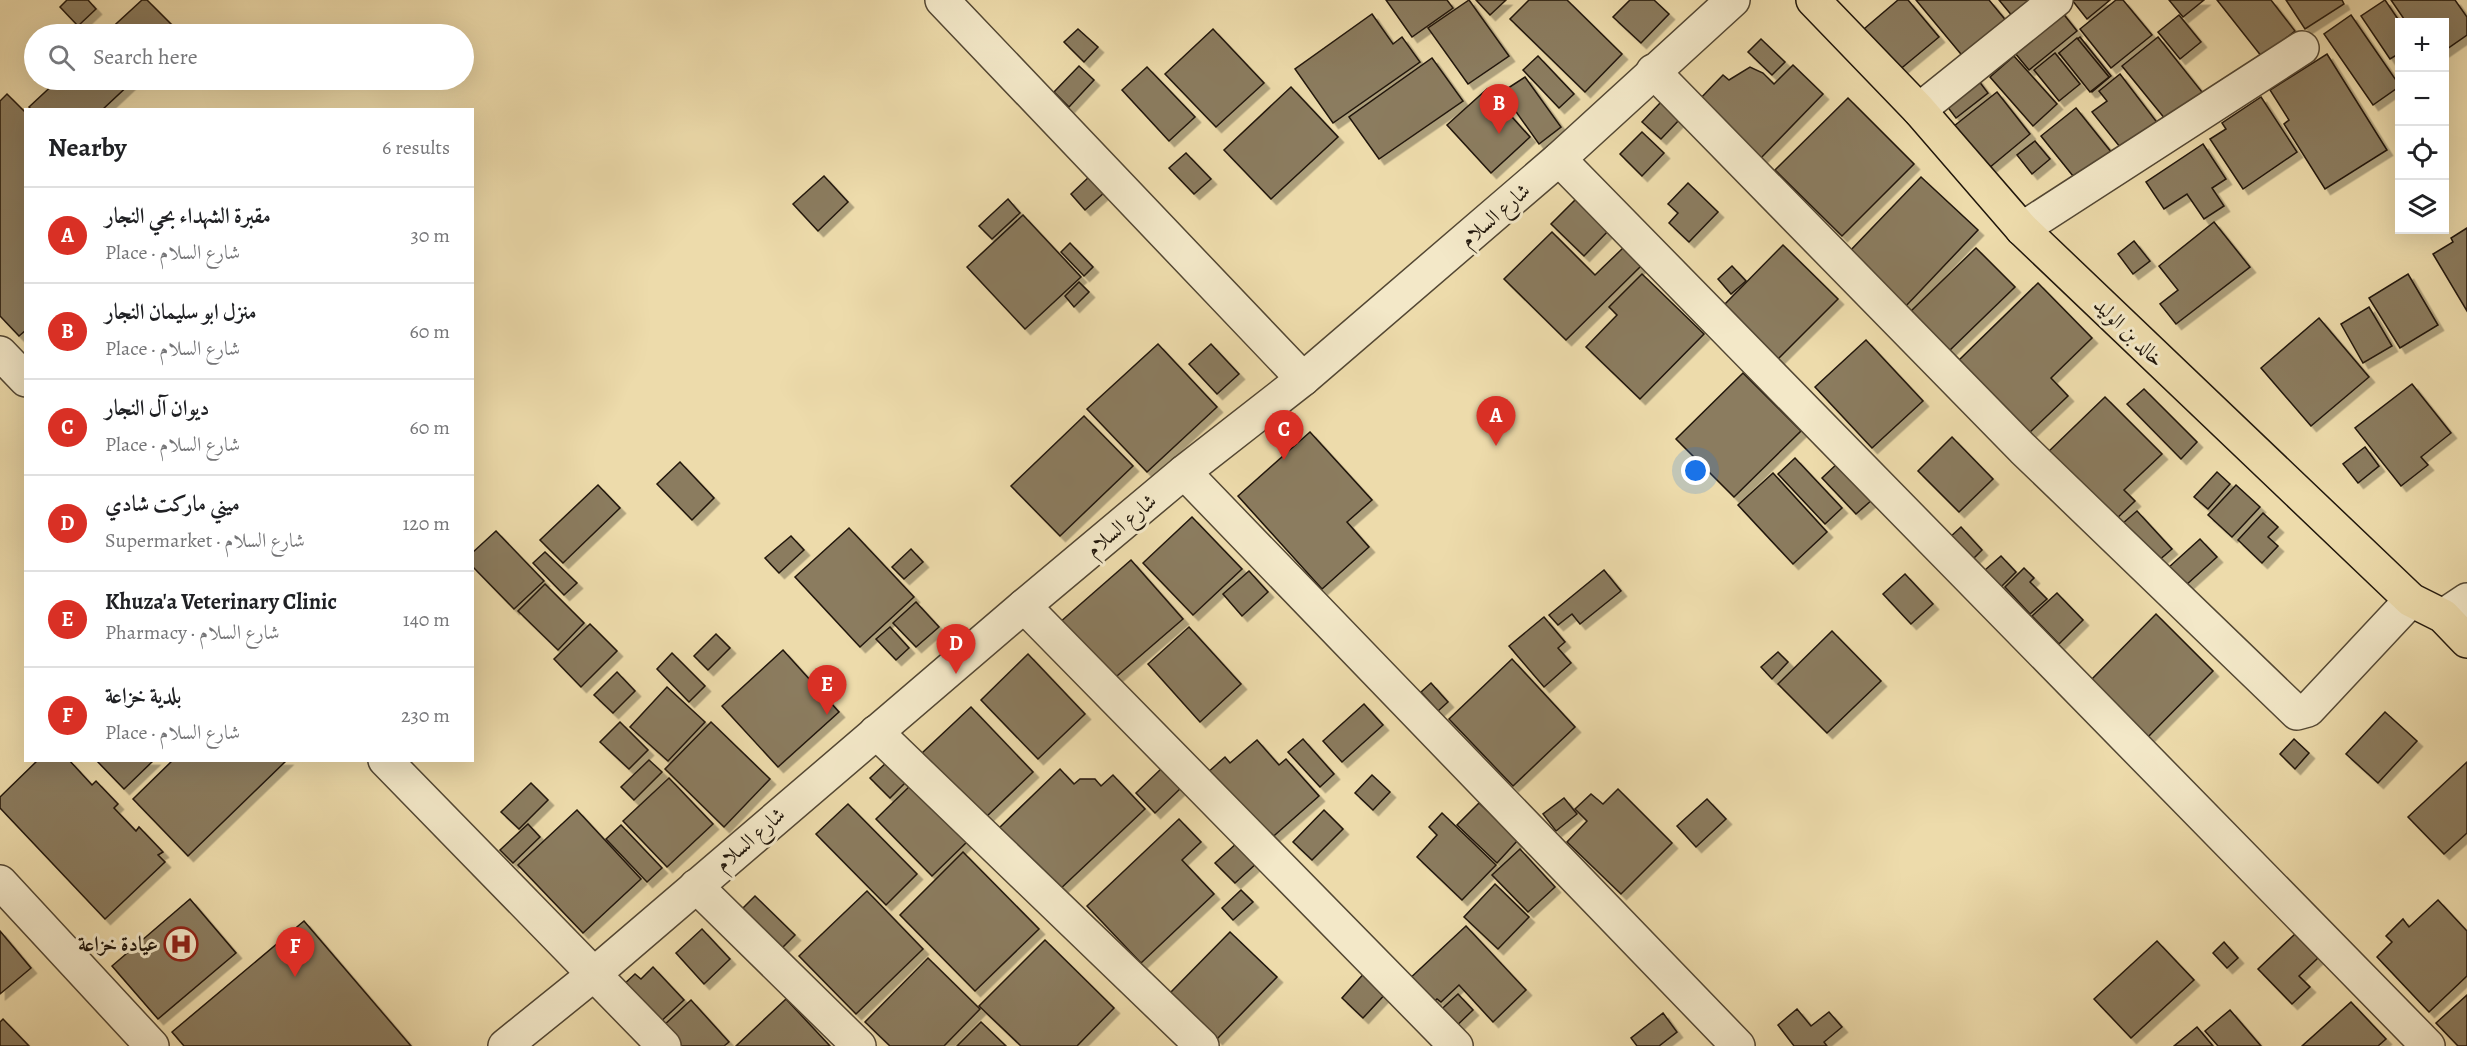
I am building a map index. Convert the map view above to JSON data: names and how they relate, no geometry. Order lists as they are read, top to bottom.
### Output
{
  "streets": {
    "main road": ["خالد بن الوليد"],
    "street": ["شارع السلام"]
  },
  "places": {
    "hospital": ["عيادة خزاعة"]
  },
  "page": {
    "map_buttons": ["+", "−"],
    "search": "Search here",
    "pins": [
      "B",
      "A",
      "C",
      "D",
      "E",
      "F"
    ],
    "heading": ["Nearby", "6 results"],
    "list": [
      {
        "mark": "A",
        "name": "مقبرة الشهداء بحي النجار",
        "note": "Place · شارع السلام",
        "value": "30 m"
      },
      {
        "mark": "B",
        "name": "منزل ابو سليمان النجار",
        "note": "Place · شارع السلام",
        "value": "60 m"
      },
      {
        "mark": "C",
        "name": "ديوان آل النجار",
        "note": "Place · شارع السلام",
        "value": "60 m"
      },
      {
        "mark": "D",
        "name": "ميني ماركت شادي",
        "note": "Supermarket · شارع السلام",
        "value": "120 m"
      },
      {
        "mark": "E",
        "name": "Khuza'a Veterinary Clinic",
        "note": "Pharmacy · شارع السلام",
        "value": "140 m"
      },
      {
        "mark": "F",
        "name": "بلدية خزاعة",
        "note": "Place · شارع السلام",
        "value": "230 m"
      }
    ]
  }
}
